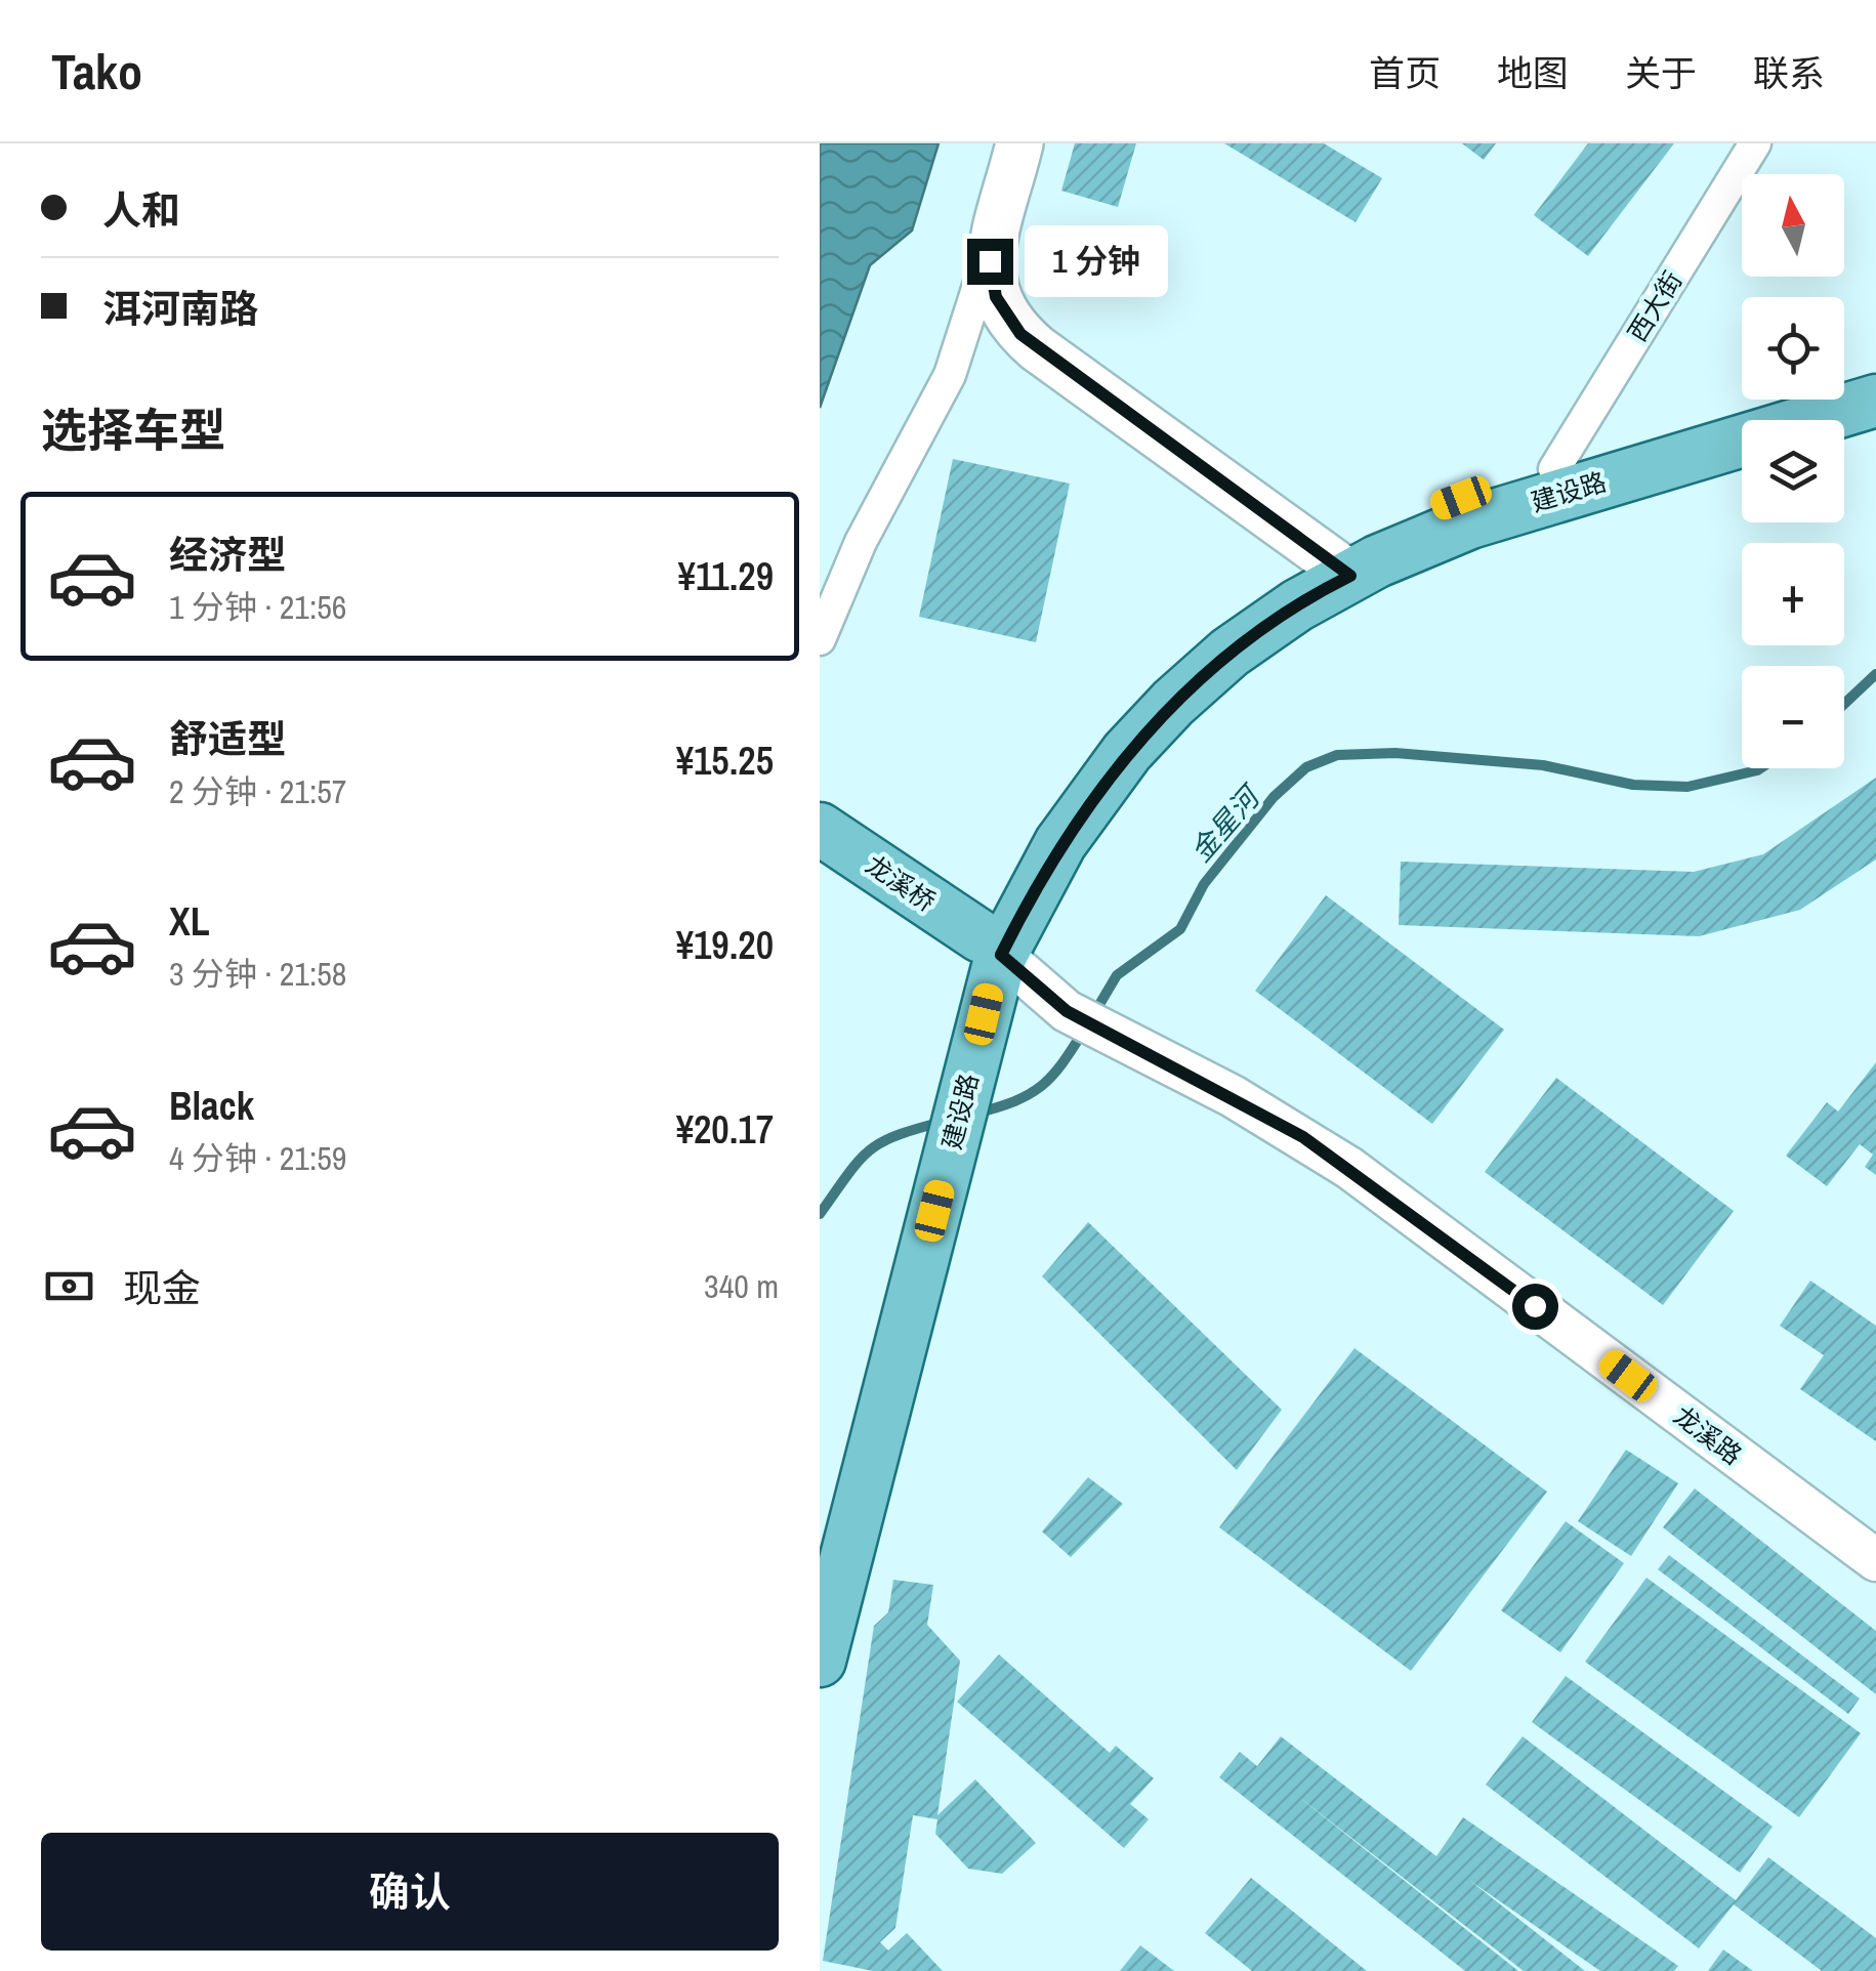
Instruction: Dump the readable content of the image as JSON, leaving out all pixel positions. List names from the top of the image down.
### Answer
{
  "streets": {
    "main road": ["建设路", "龙溪桥"],
    "street": ["西大街", "龙溪路"]
  },
  "crossings": [
    ["西大街", "建设路"],
    ["建设路", "龙溪桥"],
    ["建设路", "龙溪路"],
    ["龙溪桥", "龙溪路"]
  ],
  "water": ["金星河"],
  "north": "top",
  "page": {
    "header": "Tako",
    "nav": [
      "首页",
      "地图",
      "关于",
      "联系"
    ],
    "banner": ["人和", "洱河南路"],
    "map_buttons": ["+", "−"],
    "bubble": "1 分钟",
    "heading": "选择车型",
    "list": [
      {
        "name": "经济型",
        "note": "1 分钟 · 21:56",
        "value": "¥11.29"
      },
      {
        "name": "舒适型",
        "note": "2 分钟 · 21:57",
        "value": "¥15.25"
      },
      {
        "name": "XL",
        "note": "3 分钟 · 21:58",
        "value": "¥19.20"
      },
      {
        "name": "Black",
        "note": "4 分钟 · 21:59",
        "value": "¥20.17"
      }
    ],
    "pay": ["现金", "340 m"],
    "buttons": "确认"
  }
}
